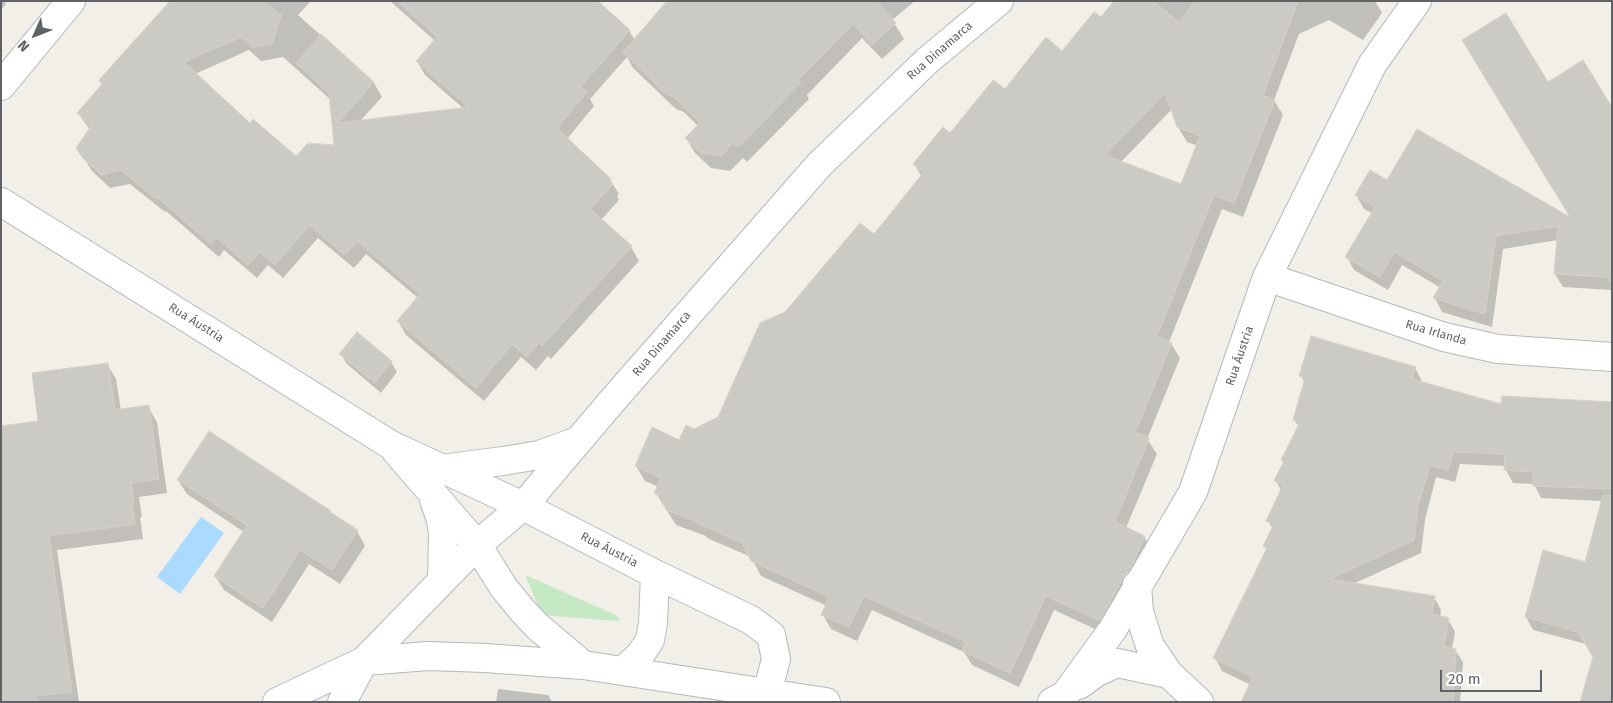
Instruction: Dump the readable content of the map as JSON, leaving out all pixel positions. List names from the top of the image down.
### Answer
{
  "streets": {
    "street": ["Rua Dinamarca", "Rua Áustria", "Rua Irlanda"]
  },
  "crossings": [
    ["Rua Dinamarca", "Rua Áustria"],
    ["Rua Áustria", "Rua Irlanda"]
  ],
  "scale_bar": "20 m",
  "north": "bottom left"
}
